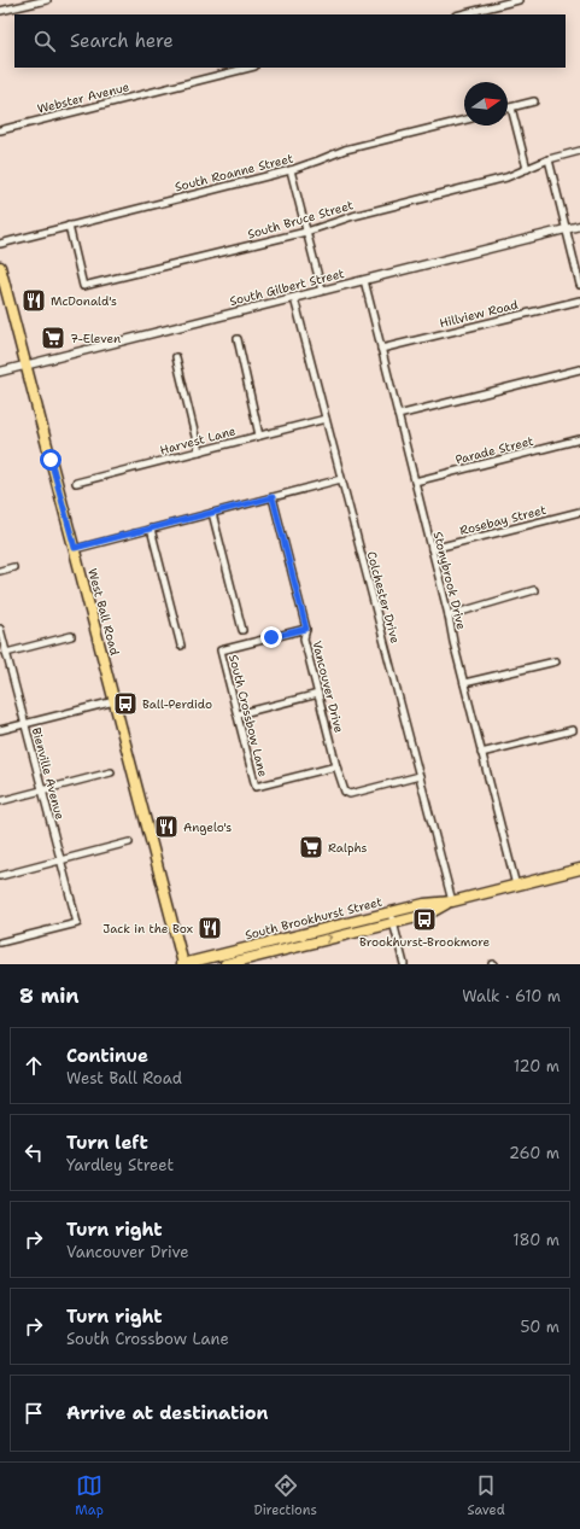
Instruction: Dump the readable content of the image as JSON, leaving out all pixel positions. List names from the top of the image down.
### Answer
{
  "streets": {
    "main road": ["West Ball Road", "South Brookhurst Street"],
    "street": [
      "Webster Avenue",
      "South Roanne Street",
      "South Bruce Street",
      "South Gilbert Street",
      "Hillview Road",
      "Harvest Lane",
      "Parade Street",
      "Rosebay Street",
      "Stonybrook Drive",
      "Colchester Drive",
      "Vancouver Drive",
      "South Crossbow Lane",
      "Bienville Avenue"
    ]
  },
  "crossings": [
    ["South Roanne Street", "South Bruce Street"],
    ["South Gilbert Street", "Stonybrook Drive"],
    ["South Gilbert Street", "Colchester Drive"],
    ["South Gilbert Street", "West Ball Road"],
    ["Hillview Road", "Stonybrook Drive"],
    ["Harvest Lane", "Colchester Drive"],
    ["Parade Street", "Stonybrook Drive"],
    ["Rosebay Street", "Stonybrook Drive"],
    ["Stonybrook Drive", "South Brookhurst Street"],
    ["Colchester Drive", "Vancouver Drive"],
    ["Colchester Drive", "South Brookhurst Street"],
    ["West Ball Road", "South Brookhurst Street"],
    ["Vancouver Drive", "South Crossbow Lane"]
  ],
  "places": {
    "restaurant": ["McDonald's", "Angelo's", "Jack in the Box"],
    "supermarket": ["7-Eleven", "Ralphs"],
    "bus stop": ["Ball-Perdido", "Brookhurst-Brookmore"]
  },
  "north": "right",
  "page": {
    "search": "Search here",
    "heading": ["8 min", "Walk · 610 m"],
    "list": [
      ["Continue", "West Ball Road", "120 m"],
      ["Turn left", "Yardley Street", "260 m"],
      ["Turn right", "Vancouver Drive", "180 m"],
      ["Turn right", "South Crossbow Lane", "50 m"],
      "Arrive at destination"
    ],
    "nav": ["Map", "Directions", "Saved"]
  }
}
